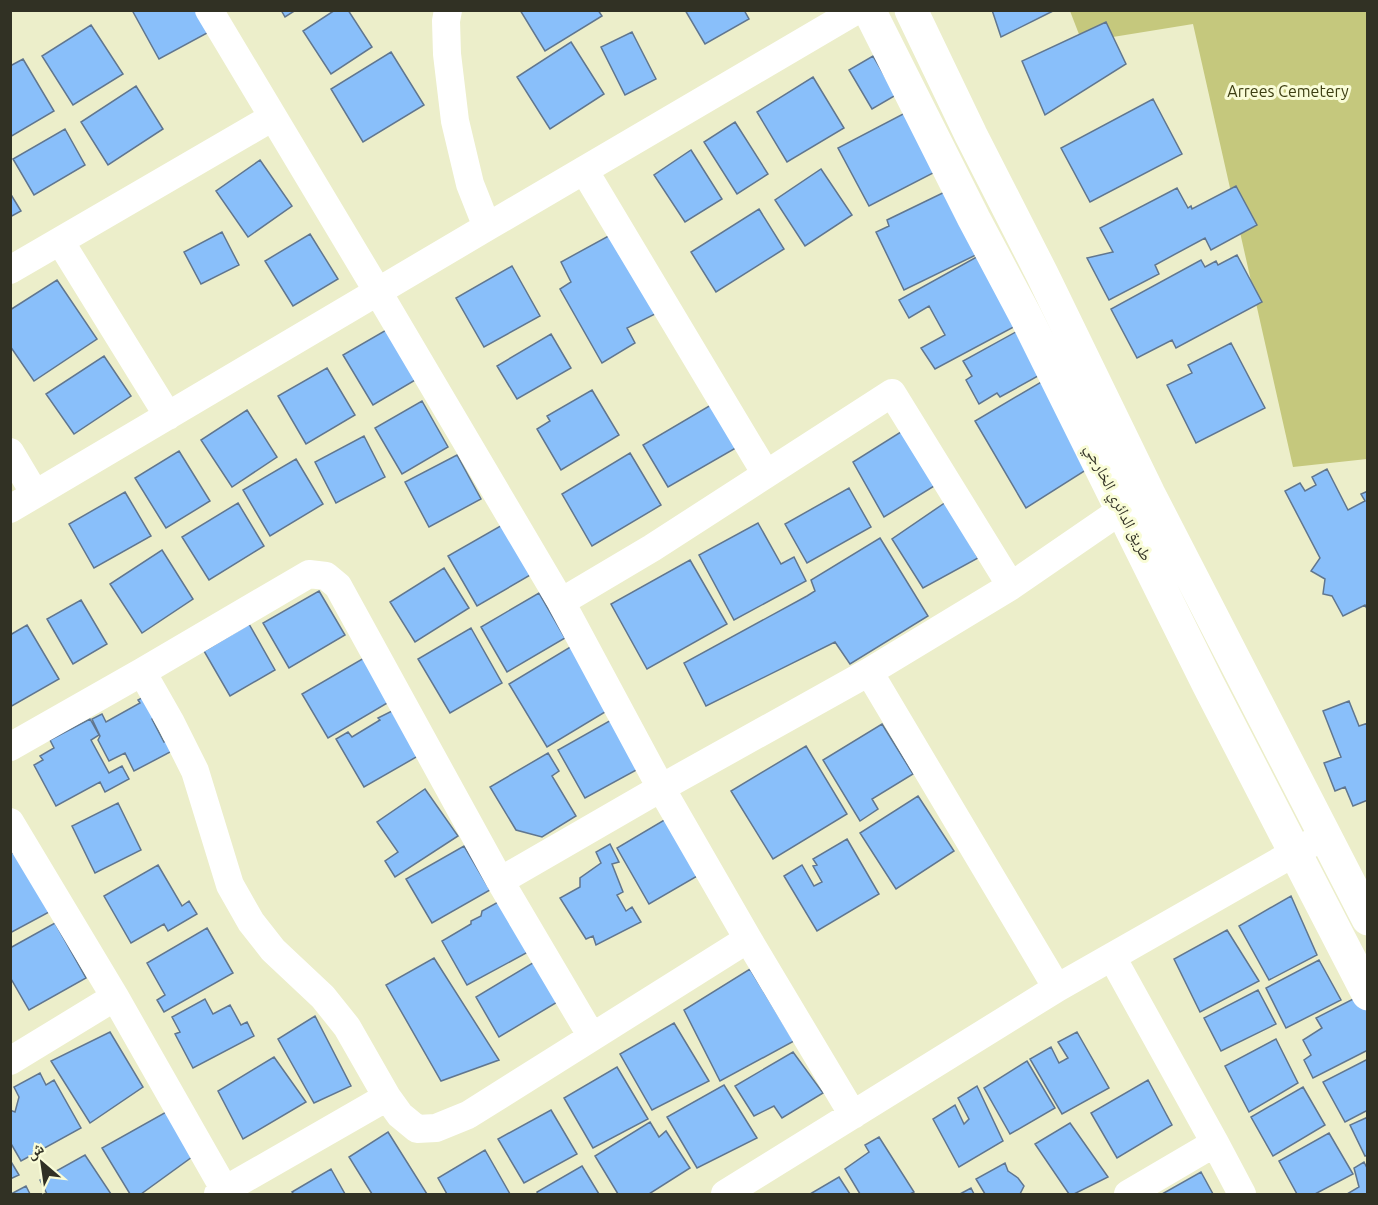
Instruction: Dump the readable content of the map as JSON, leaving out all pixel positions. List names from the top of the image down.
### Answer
{
  "streets": {
    "main road": ["طريق الدائري الخارجي"]
  },
  "parks": ["Arrees Cemetery"],
  "north": "top left"
}
